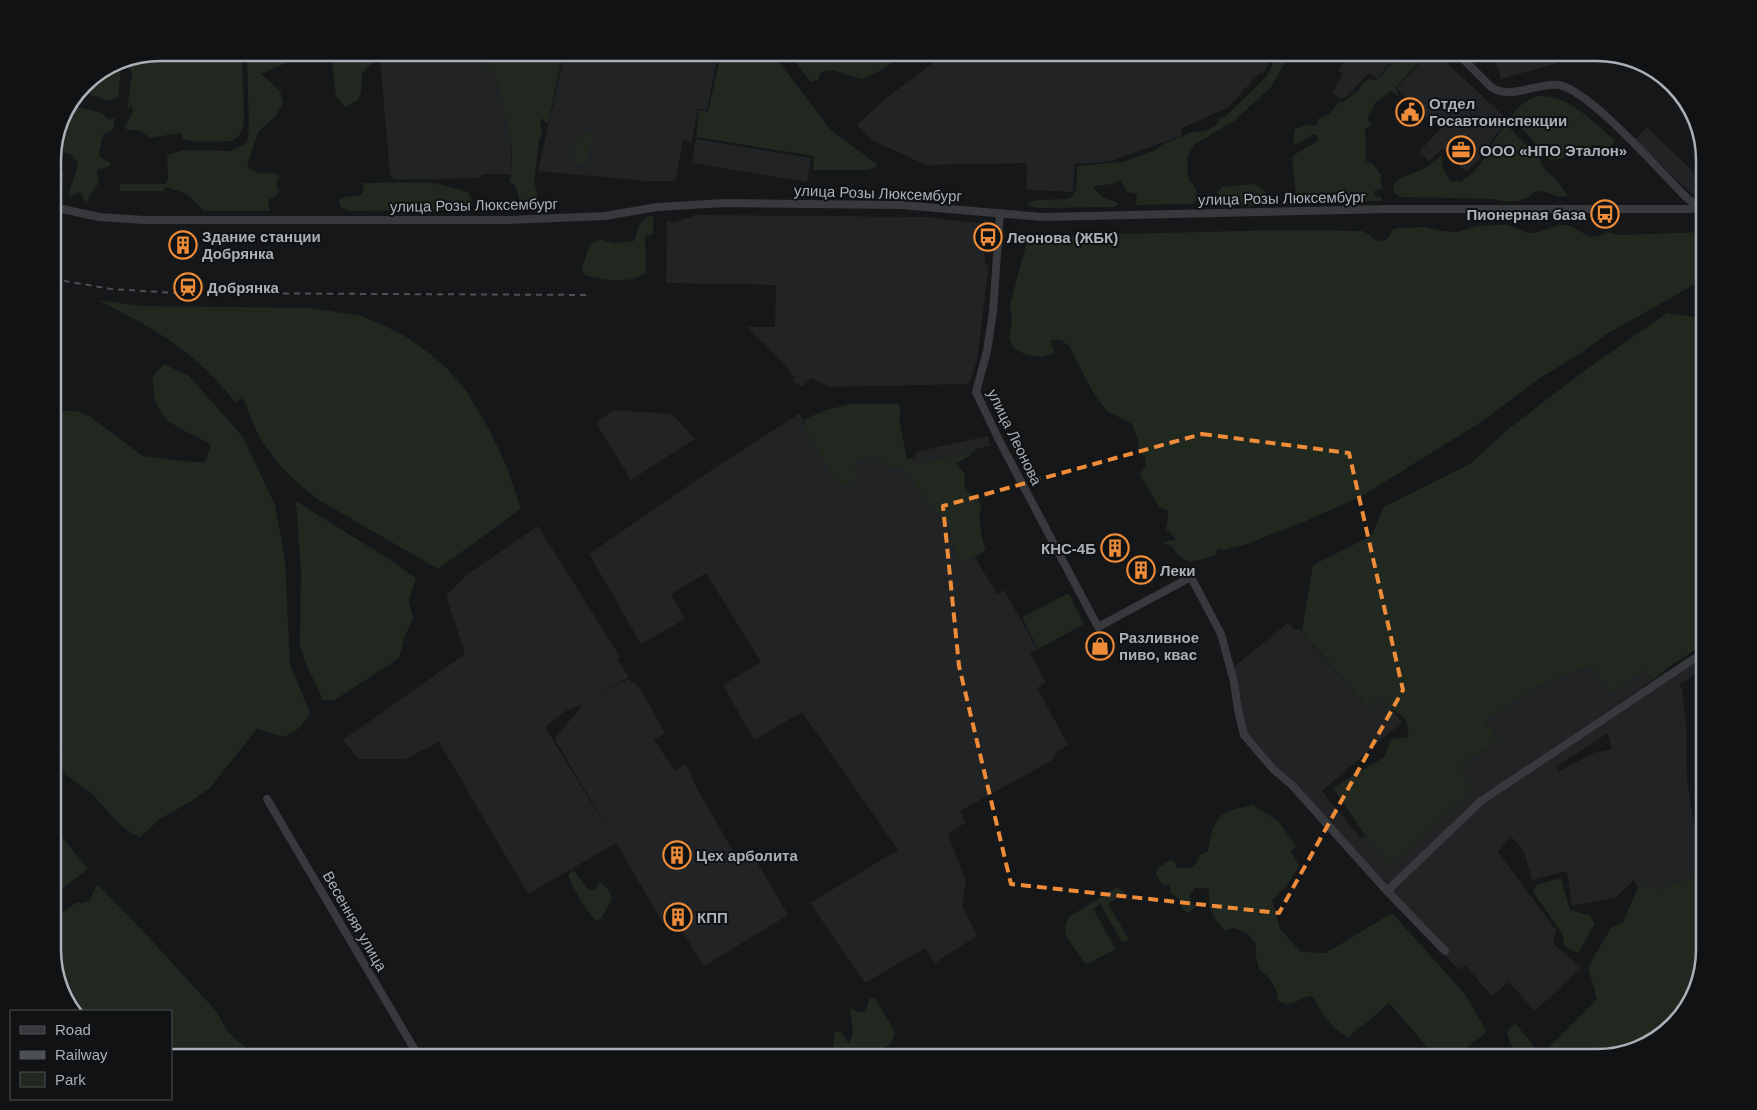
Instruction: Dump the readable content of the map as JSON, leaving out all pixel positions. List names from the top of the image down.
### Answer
{
  "streets": {
    "street": ["улица Розы Люксембург", "улица Леонова", "Весенняя улица"]
  },
  "crossings": [
    ["улица Розы Люксембург", "улица Леонова"]
  ],
  "places": {
    "public building": ["Отдел Госавтоинспекции"],
    "office": ["ООО «НПО Эталон»"],
    "bus stop": ["Пионерная база", "Леонова (ЖБК)"],
    "building": [
      "Здание станции Добрянка",
      "КНС-4Б",
      "Леки",
      "Цех арболита",
      "КПП"
    ],
    "station": ["Добрянка"],
    "shop": ["Разливное пиво, квас"]
  },
  "legend": ["Road", "Railway", "Park"]
}
